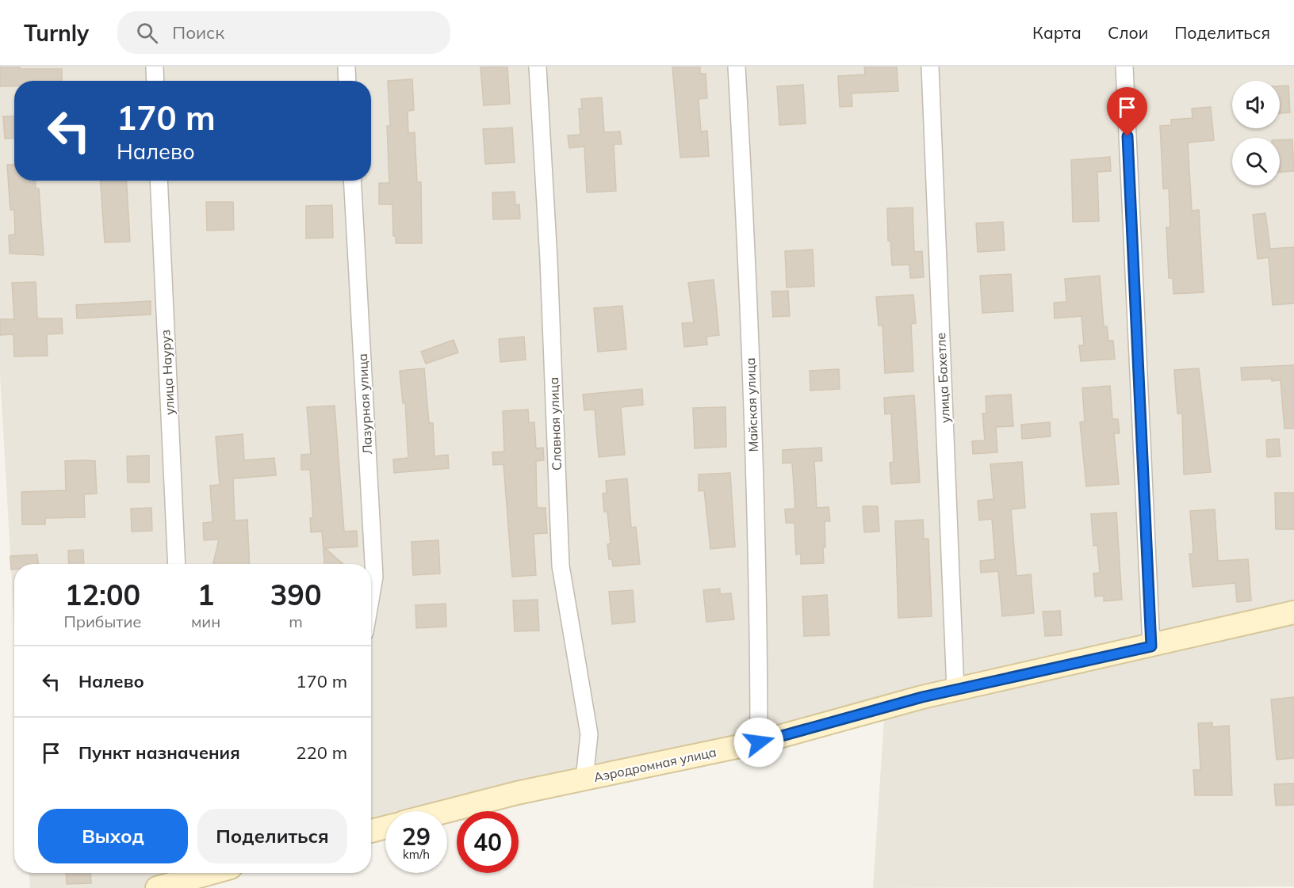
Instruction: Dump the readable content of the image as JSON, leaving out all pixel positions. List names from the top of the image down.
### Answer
{
  "streets": {
    "street": [
      "улица Науруз",
      "улица Бахетле",
      "Лазурная улица",
      "Майская улица",
      "Славная улица",
      "Аэродромная улица"
    ]
  },
  "crossings": [
    ["улица Бахетле", "Аэродромная улица"],
    ["Майская улица", "Аэродромная улица"],
    ["Славная улица", "Аэродромная улица"]
  ],
  "page": {
    "header": "Turnly",
    "search": "Поиск",
    "nav": ["Карта", "Слои", "Поделиться"],
    "turn": ["170 m", "Налево"],
    "eta": [
      "12:00",
      "Прибытие",
      "1",
      "мин",
      "390",
      "m"
    ],
    "list": [
      {
        "name": "Налево",
        "value": "170 m"
      },
      {
        "name": "Пункт назначения",
        "value": "220 m"
      }
    ],
    "buttons": ["Выход", "Поделиться"],
    "speed": "29 km/h",
    "limit": "40"
  }
}
